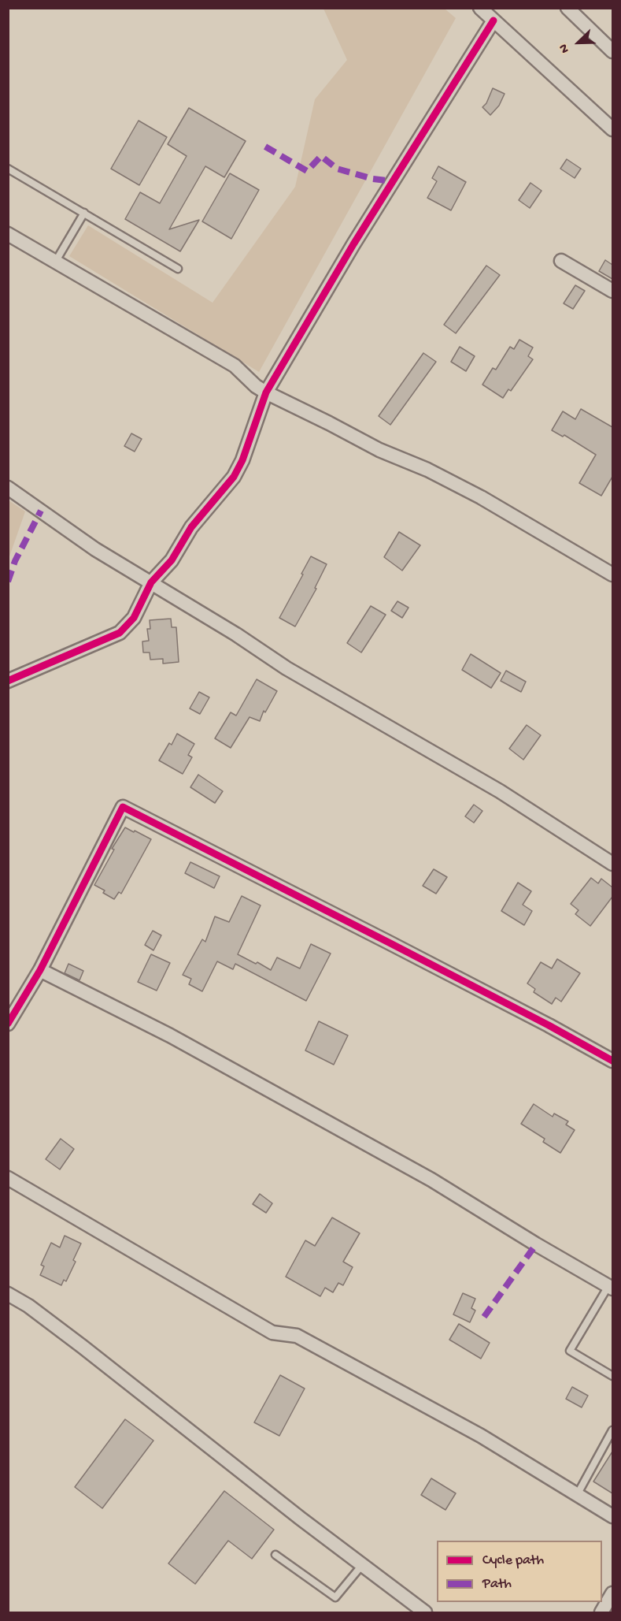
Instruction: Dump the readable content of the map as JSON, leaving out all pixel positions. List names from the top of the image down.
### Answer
{
  "legend": ["Cycle path", "Path"],
  "north": "bottom left"
}
